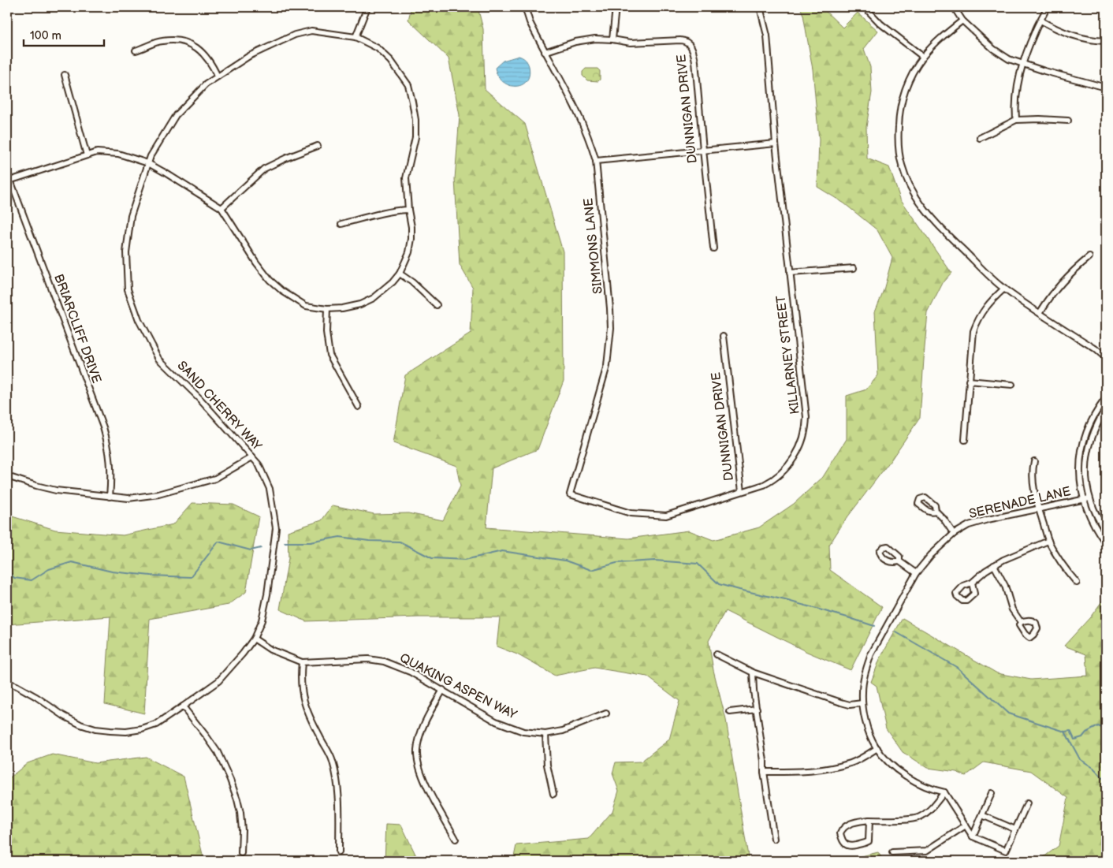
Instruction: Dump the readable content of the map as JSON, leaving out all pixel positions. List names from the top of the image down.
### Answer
{
  "streets": {
    "street": [
      "DUNNIGAN DRIVE",
      "SIMMONS LANE",
      "BRIARCLIFF DRIVE",
      "KILLARNEY STREET",
      "SAND CHERRY WAY",
      "SERENADE LANE",
      "QUAKING ASPEN WAY"
    ]
  },
  "crossings": [
    ["DUNNIGAN DRIVE", "SIMMONS LANE"],
    ["DUNNIGAN DRIVE", "KILLARNEY STREET"],
    ["SIMMONS LANE", "KILLARNEY STREET"],
    ["SAND CHERRY WAY", "QUAKING ASPEN WAY"]
  ],
  "scale_bar": "100 m"
}
